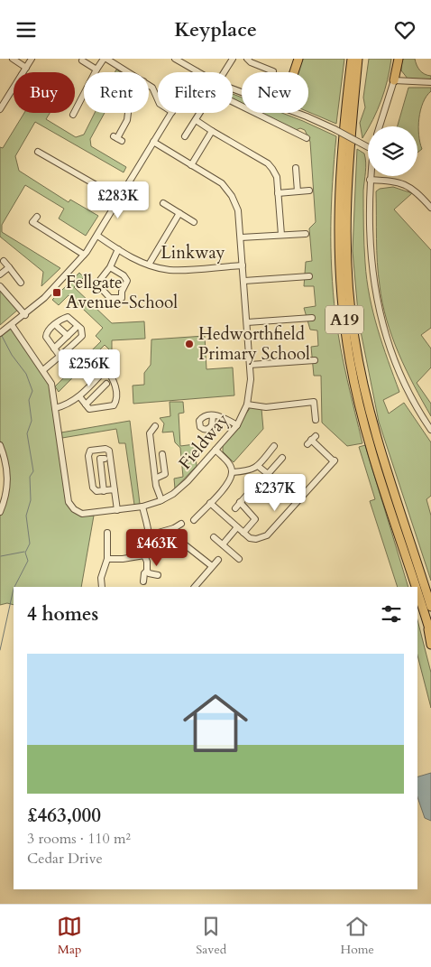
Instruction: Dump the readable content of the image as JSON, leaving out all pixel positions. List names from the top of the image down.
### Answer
{
  "streets": {
    "highway": ["A19"],
    "street": ["Linkway", "Fieldway"]
  },
  "crossings": [
    ["Linkway", "Fieldway"]
  ],
  "places": {
    "transit": ["Fellgate Avenue-School"],
    "other": ["Hedworthfield Primary School"]
  },
  "page": {
    "header": "Keyplace",
    "chip": [
      "Buy",
      "Rent",
      "Filters",
      "New"
    ],
    "price": [
      "£283K",
      "£256K",
      "£237K",
      "£463K"
    ],
    "heading": "4 homes",
    "list": [
      {
        "name": "£463,000",
        "note": "3 rooms · 110 m² · Cedar Drive"
      }
    ],
    "tabs": ["Map", "Saved", "Home"]
  }
}
